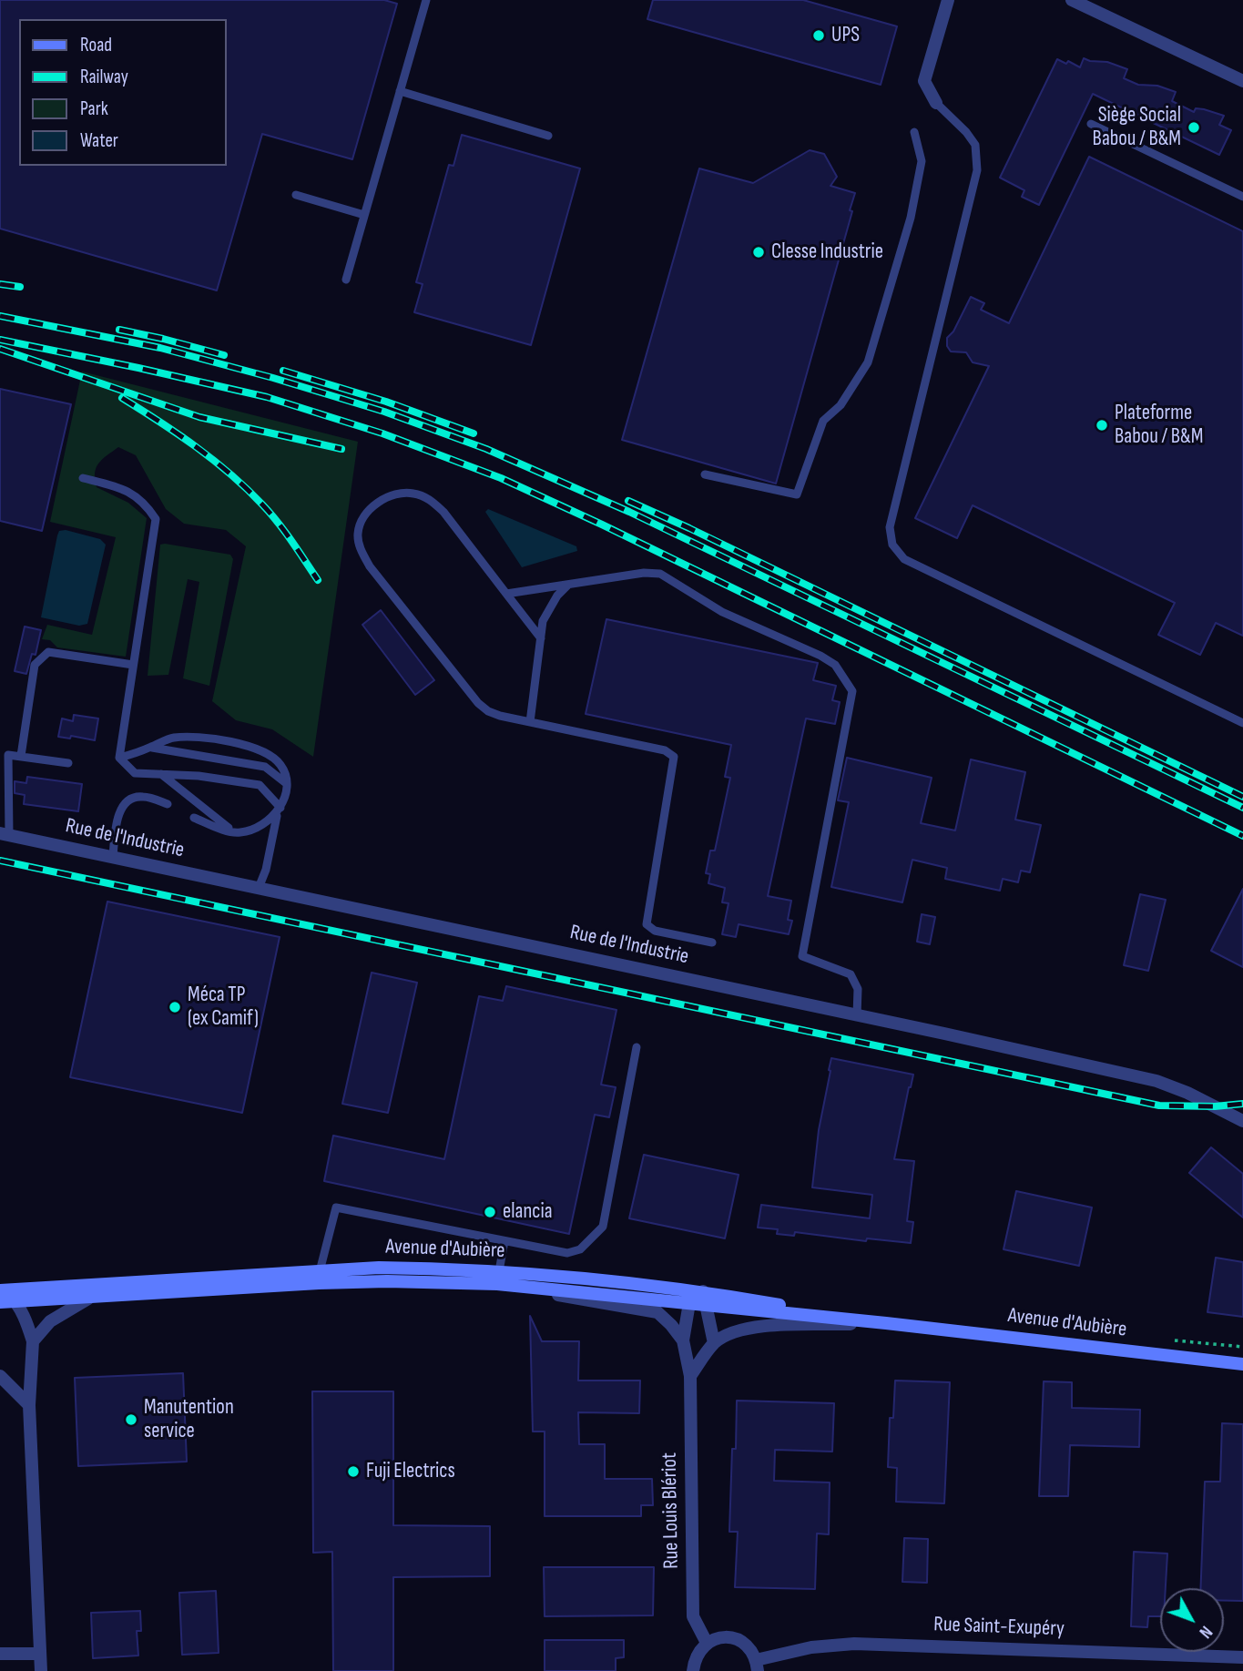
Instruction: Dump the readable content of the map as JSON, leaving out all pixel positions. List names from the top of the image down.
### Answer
{
  "streets": {
    "main road": ["Avenue d'Aubière"],
    "street": ["Rue de l'Industrie", "Rue Louis Blériot", "Rue Saint-Exupéry"]
  },
  "crossings": [
    ["Avenue d'Aubière", "Rue Louis Blériot"]
  ],
  "places": [
    "UPS",
    "Siège Social Babou / B&M",
    "Clesse Industrie",
    "Plateforme Babou / B&M",
    "Méca TP (ex Camif)",
    "elancia",
    "Manutention service",
    "Fuji Electrics"
  ],
  "legend": [
    "Road",
    "Railway",
    "Park",
    "Water"
  ],
  "north": "bottom right"
}
